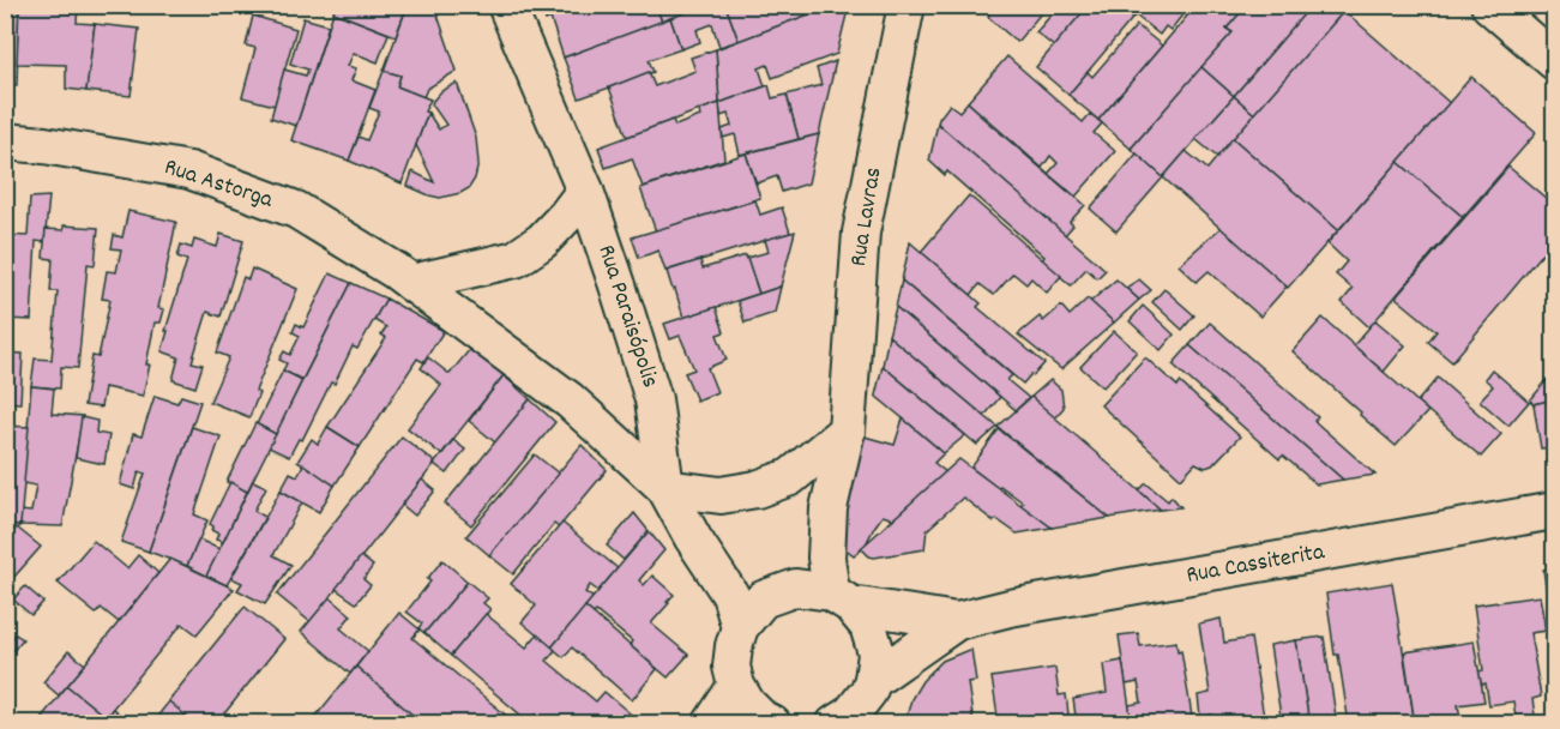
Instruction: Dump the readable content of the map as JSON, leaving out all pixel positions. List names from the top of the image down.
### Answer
{
  "streets": {
    "street": [
      "Rua Astorga",
      "Rua Lavras",
      "Rua Paraisópolis",
      "Rua Cassiterita"
    ]
  },
  "crossings": [
    ["Rua Astorga", "Rua Paraisópolis"],
    ["Rua Lavras", "Rua Cassiterita"],
    ["Rua Paraisópolis", "Rua Cassiterita"]
  ]
}
